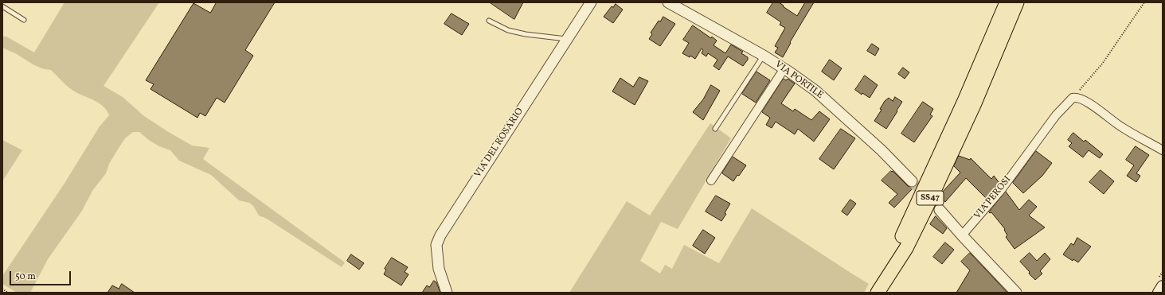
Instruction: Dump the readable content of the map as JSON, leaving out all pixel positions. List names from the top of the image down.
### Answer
{
  "streets": {
    "highway": ["SS47"],
    "street": ["VIA PORTILE", "VIA DEL ROSARIO", "VIA PEROSI"]
  },
  "scale_bar": "50 m"
}
